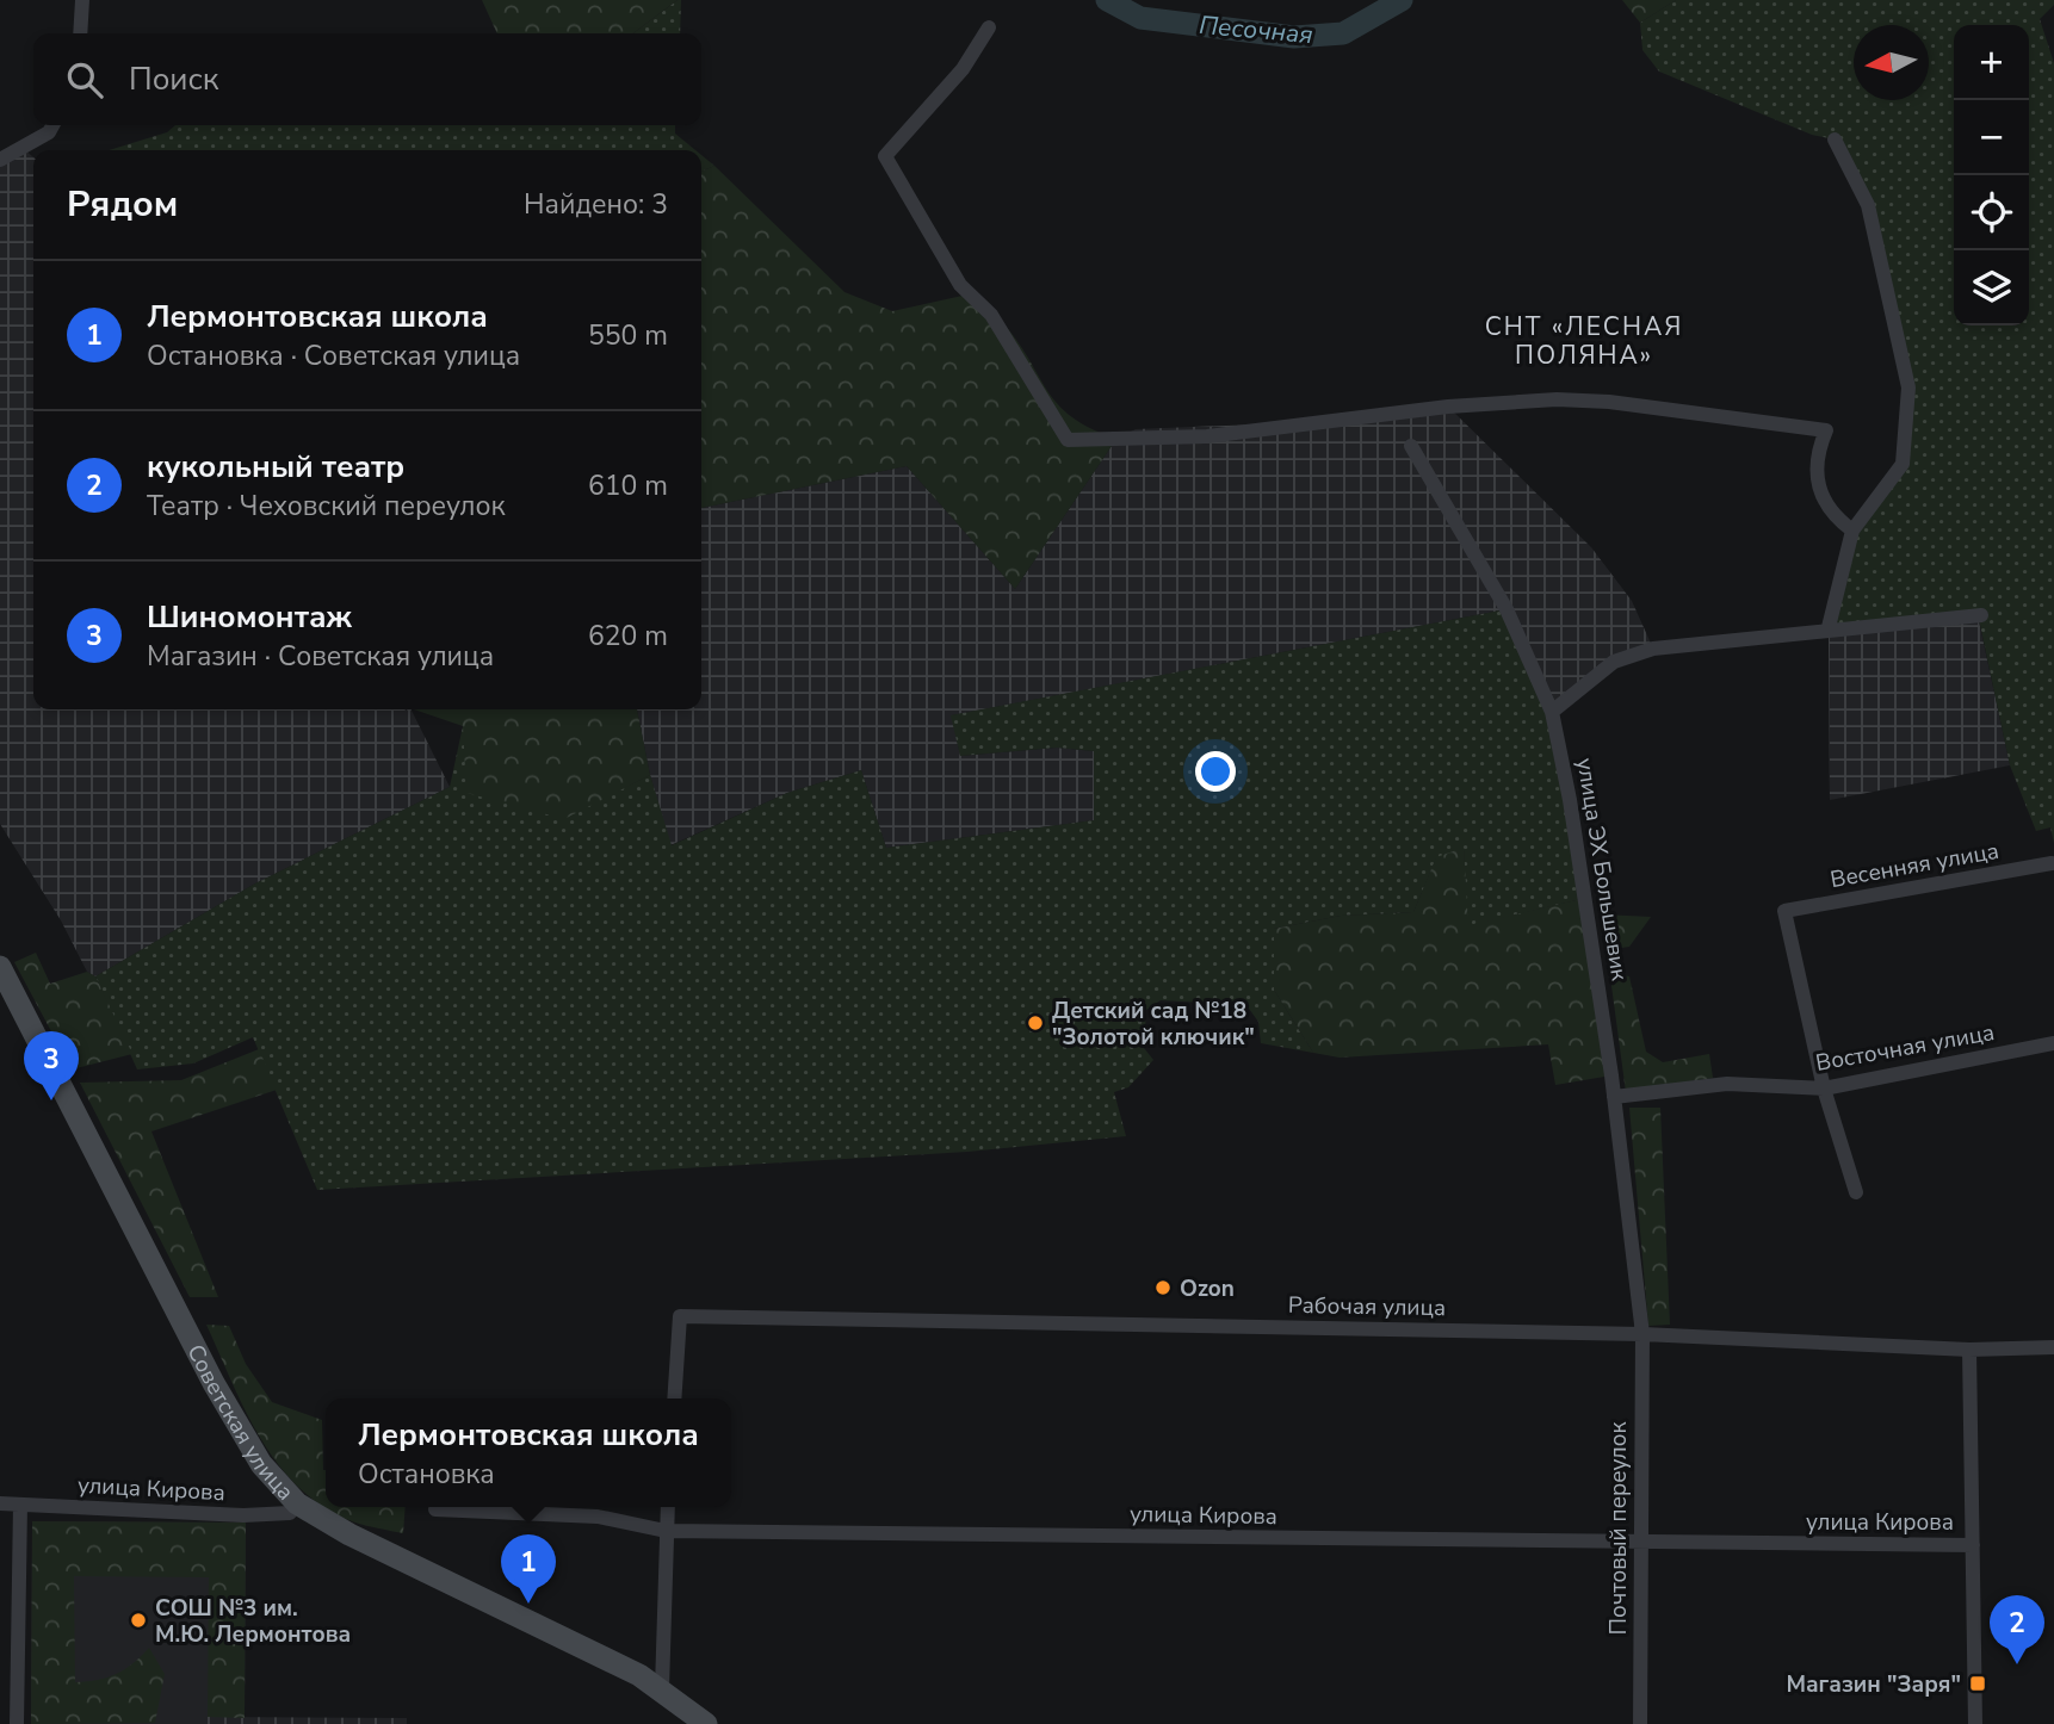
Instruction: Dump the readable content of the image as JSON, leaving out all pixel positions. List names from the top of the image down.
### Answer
{
  "streets": {
    "main road": ["Советская улица"],
    "street": [
      "Весенняя улица",
      "улица ЭХ Большевик",
      "Восточная улица",
      "Рабочая улица",
      "улица Кирова",
      "Почтовый переулок"
    ]
  },
  "crossings": [
    ["Весенняя улица", "Восточная улица"],
    ["улица ЭХ Большевик", "Восточная улица"],
    ["улица ЭХ Большевик", "Рабочая улица"],
    ["улица ЭХ Большевик", "Почтовый переулок"],
    ["Рабочая улица", "Почтовый переулок"],
    ["Советская улица", "улица Кирова"],
    ["улица Кирова", "Почтовый переулок"]
  ],
  "districts": ["СНТ «ЛЕСНАЯ ПОЛЯНА»"],
  "water": ["Песочная"],
  "places": {
    "other": ["Детский сад №18 \"Золотой ключик\"", "Ozon", "СОШ №3 им. М.Ю. Лермонтова"],
    "transit": ["Магазин \"Заря\""]
  },
  "north": "left",
  "page": {
    "map_buttons": ["+", "−"],
    "search": "Поиск",
    "heading": ["Рядом", "Найдено: 3"],
    "list": [
      {
        "mark": "1",
        "name": "Лермонтовская школа",
        "note": "Остановка · Советская улица",
        "value": "550 m"
      },
      {
        "mark": "2",
        "name": "кукольный театр",
        "note": "Театр · Чеховский переулок",
        "value": "610 m"
      },
      {
        "mark": "3",
        "name": "Шиномонтаж",
        "note": "Магазин · Советская улица",
        "value": "620 m"
      }
    ],
    "pins": ["3", "1", "2"],
    "popup": ["Лермонтовская школа", "Остановка"]
  }
}
